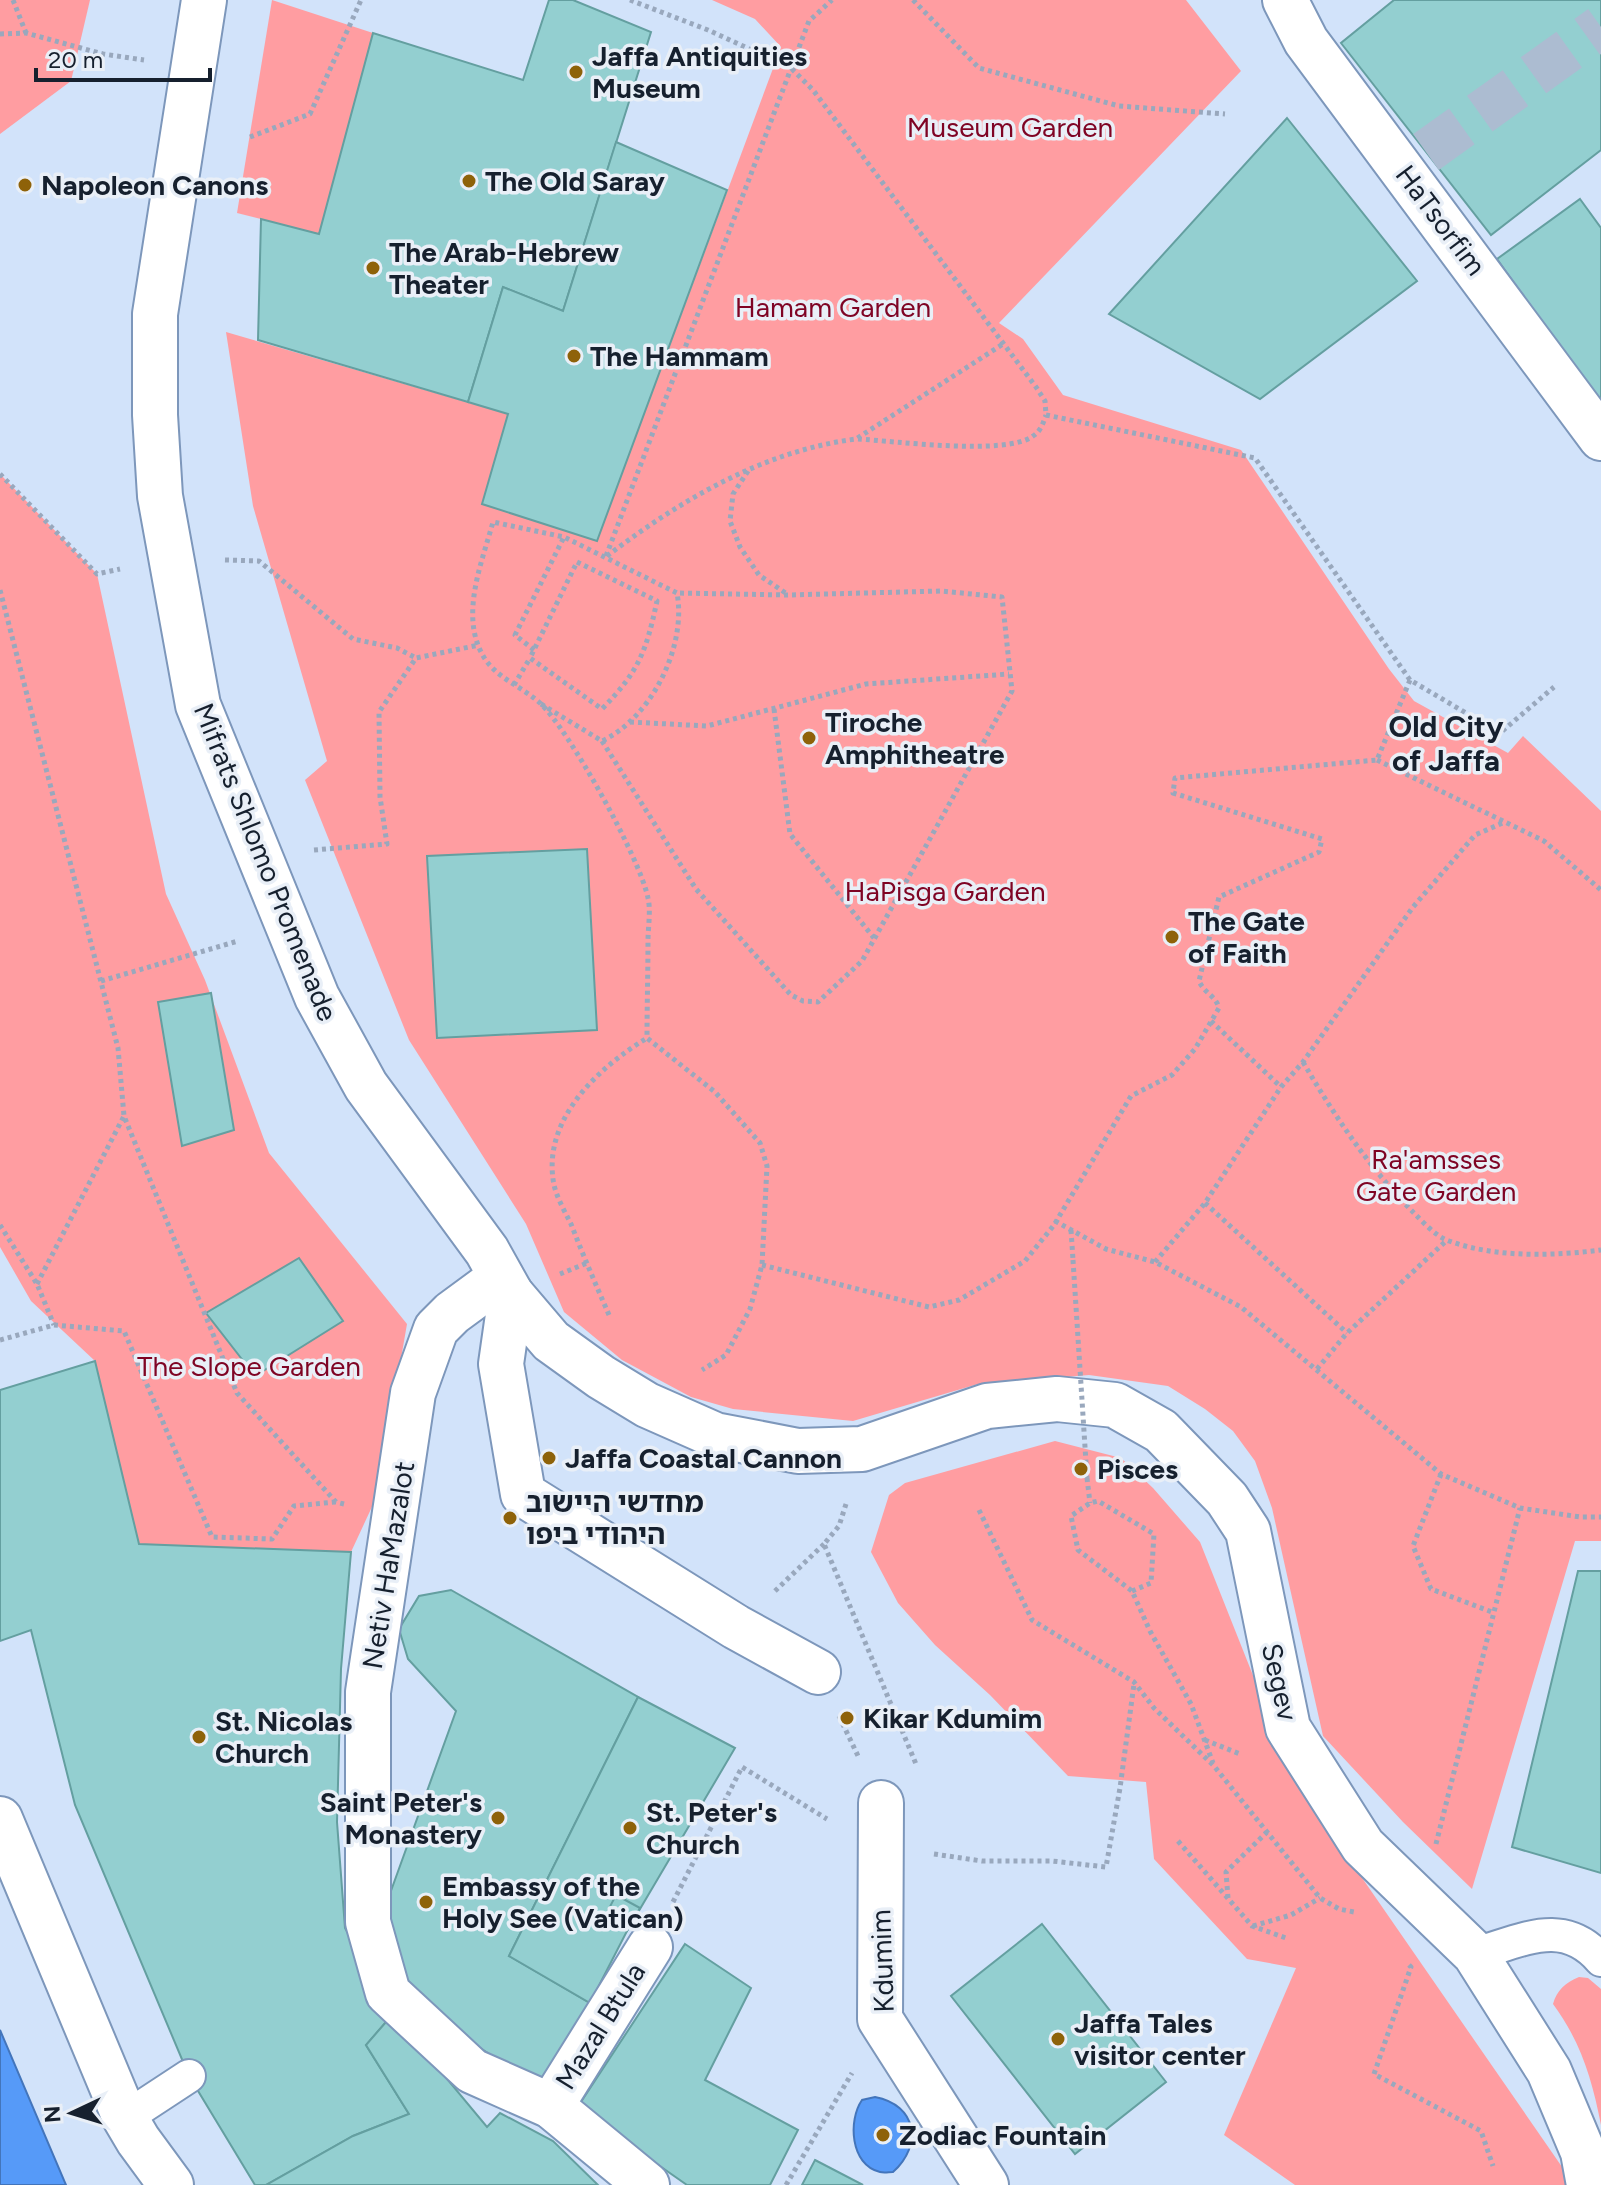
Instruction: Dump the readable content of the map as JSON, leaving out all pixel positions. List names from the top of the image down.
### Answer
{
  "streets": {
    "street": [
      "HaTsorfim",
      "Mifrats Shlomo Promenade",
      "Netiv HaMazalot",
      "Segev",
      "Kdumim",
      "Mazal Btula"
    ]
  },
  "crossings": [
    ["Mifrats Shlomo Promenade", "Netiv HaMazalot"],
    ["Mifrats Shlomo Promenade", "Segev"],
    ["Netiv HaMazalot", "Mazal Btula"]
  ],
  "districts": ["Old City of Jaffa"],
  "parks": [
    "Museum Garden",
    "Hamam Garden",
    "HaPisga Garden",
    "Ra'amsses Gate Garden",
    "The Slope Garden"
  ],
  "places": [
    "Jaffa Antiquities Museum",
    "The Old Saray",
    "Napoleon Canons",
    "The Arab-Hebrew Theater",
    "The Hammam",
    "Tiroche Amphitheatre",
    "The Gate of Faith",
    "Jaffa Coastal Cannon",
    "Pisces",
    "מחדשי היישוב היהודי ביפו",
    "Kikar Kdumim",
    "St. Nicolas Church",
    "Saint Peter's Monastery",
    "St. Peter's Church",
    "Embassy of the Holy See (Vatican)",
    "Jaffa Tales visitor center",
    "Zodiac Fountain"
  ],
  "scale_bar": "20 m",
  "north": "left"
}
